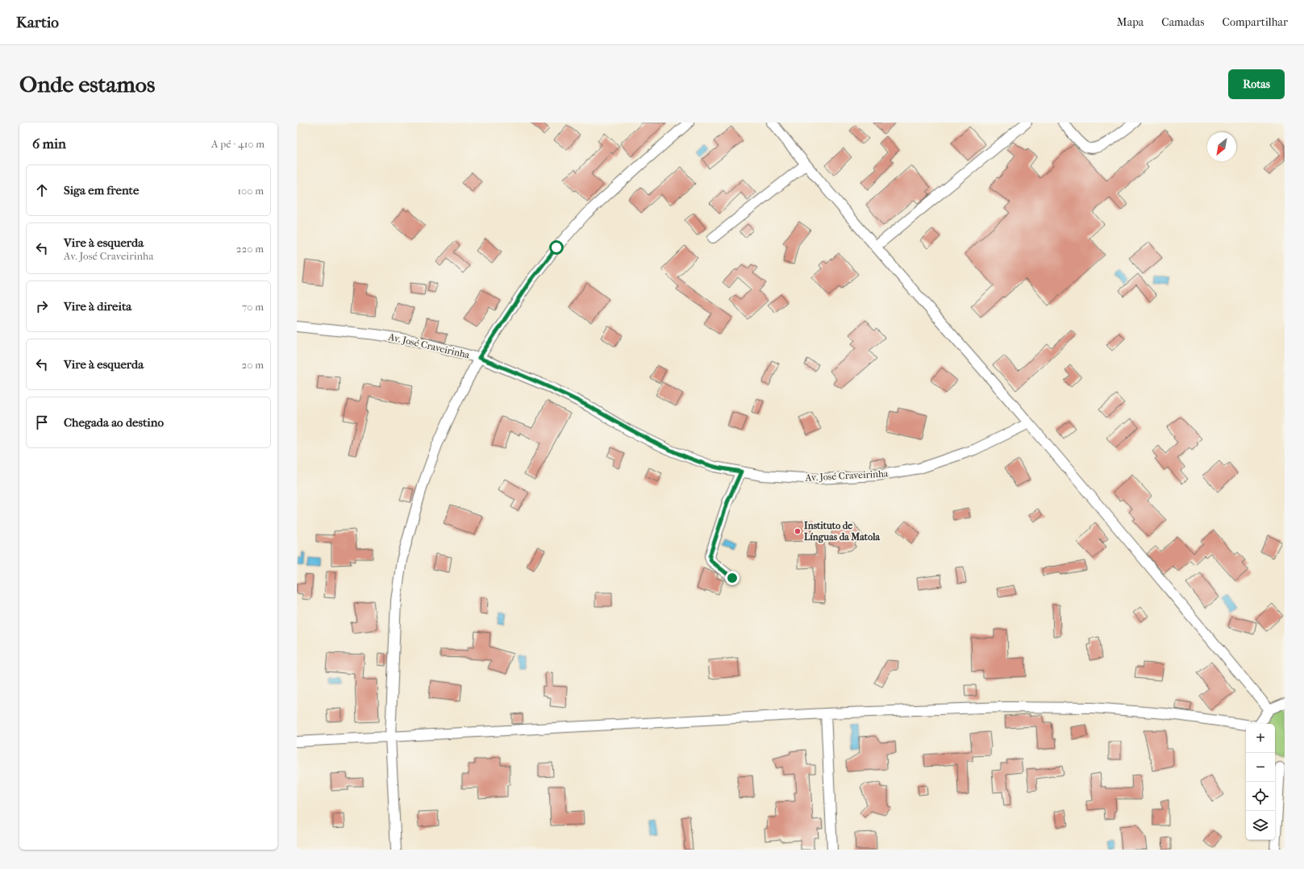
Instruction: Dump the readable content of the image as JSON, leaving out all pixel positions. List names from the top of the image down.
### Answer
{
  "streets": {
    "street": ["Av. José Craveirinha"]
  },
  "places": ["Instituto de Línguas da Matola"],
  "north": "bottom left",
  "page": {
    "header": "Kartio",
    "nav": ["Mapa", "Camadas", "Compartilhar"],
    "buttons": "Rotas",
    "title": "Onde estamos",
    "heading": ["6 min", "A pé · 410 m"],
    "list": [
      ["Siga em frente", "100 m"],
      ["Vire à esquerda", "Av. José Craveirinha", "220 m"],
      ["Vire à direita", "70 m"],
      ["Vire à esquerda", "20 m"],
      "Chegada ao destino"
    ],
    "map_buttons": ["+", "−"]
  }
}
